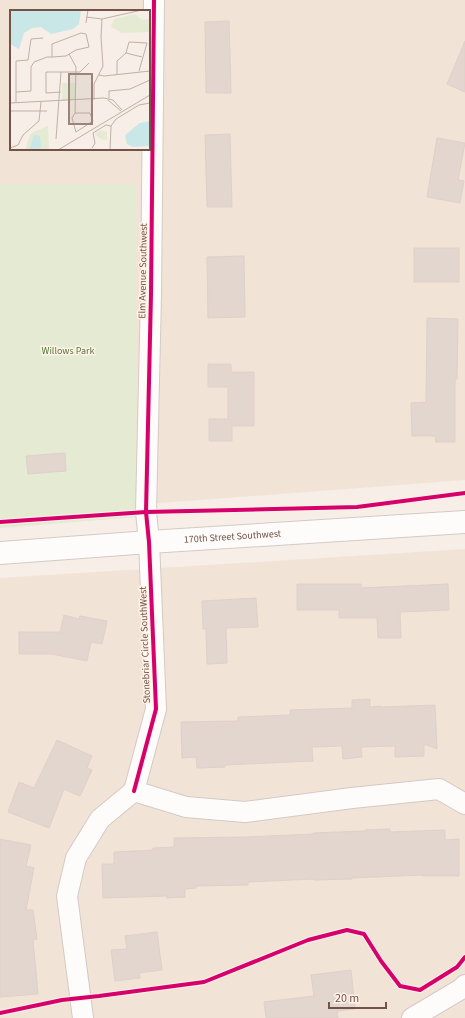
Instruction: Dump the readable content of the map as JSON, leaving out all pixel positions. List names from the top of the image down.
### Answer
{
  "streets": {
    "street": ["Elm Avenue Southwest", "170th Street Southwest", "Stonebriar Circle SouthWest"]
  },
  "crossings": [
    ["Elm Avenue Southwest", "170th Street Southwest"],
    ["Elm Avenue Southwest", "Stonebriar Circle SouthWest"],
    ["170th Street Southwest", "Stonebriar Circle SouthWest"]
  ],
  "parks": ["Willows Park"],
  "scale_bar": "20 m"
}
